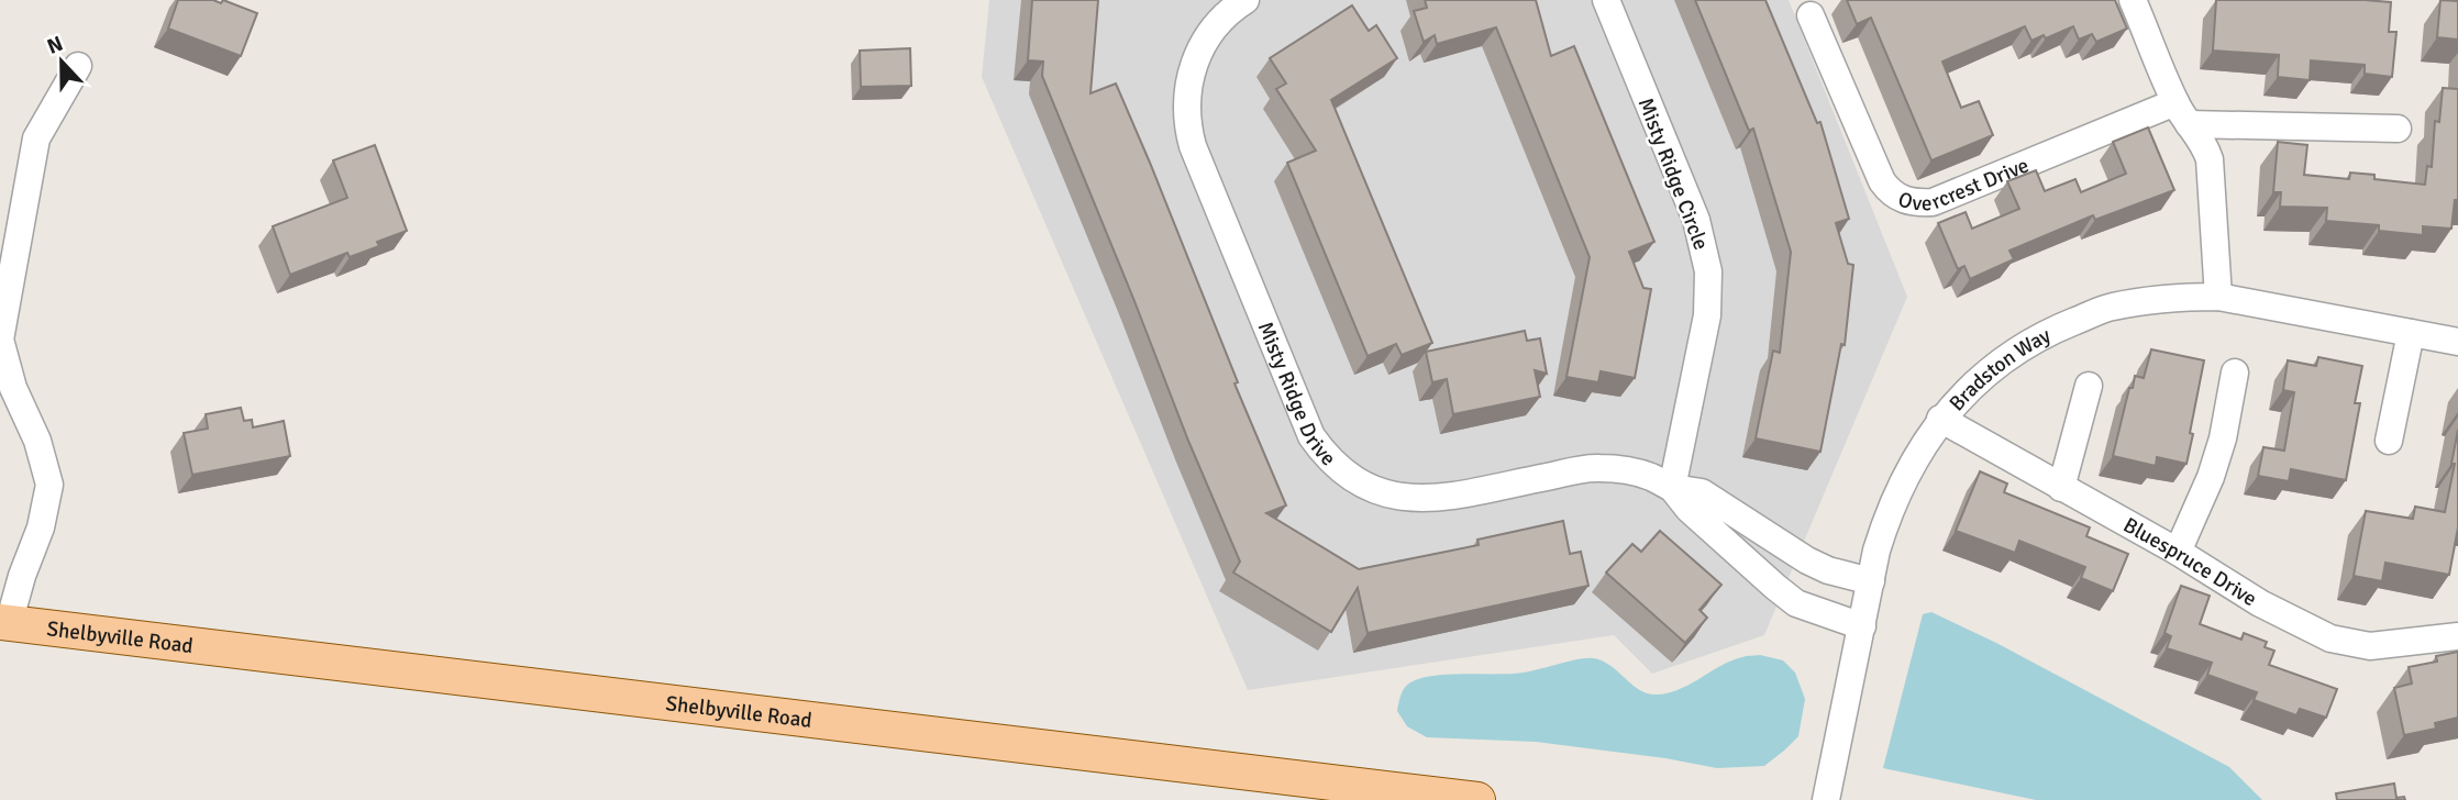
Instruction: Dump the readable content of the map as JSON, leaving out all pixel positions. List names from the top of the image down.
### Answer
{
  "streets": {
    "main road": ["Shelbyville Road"],
    "street": [
      "Misty Ridge Circle",
      "Overcrest Drive",
      "Bradston Way",
      "Misty Ridge Drive",
      "Bluespruce Drive"
    ]
  },
  "crossings": [
    ["Misty Ridge Circle", "Misty Ridge Drive"],
    ["Bradston Way", "Misty Ridge Drive"],
    ["Bradston Way", "Bluespruce Drive"]
  ],
  "north": "top"
}
